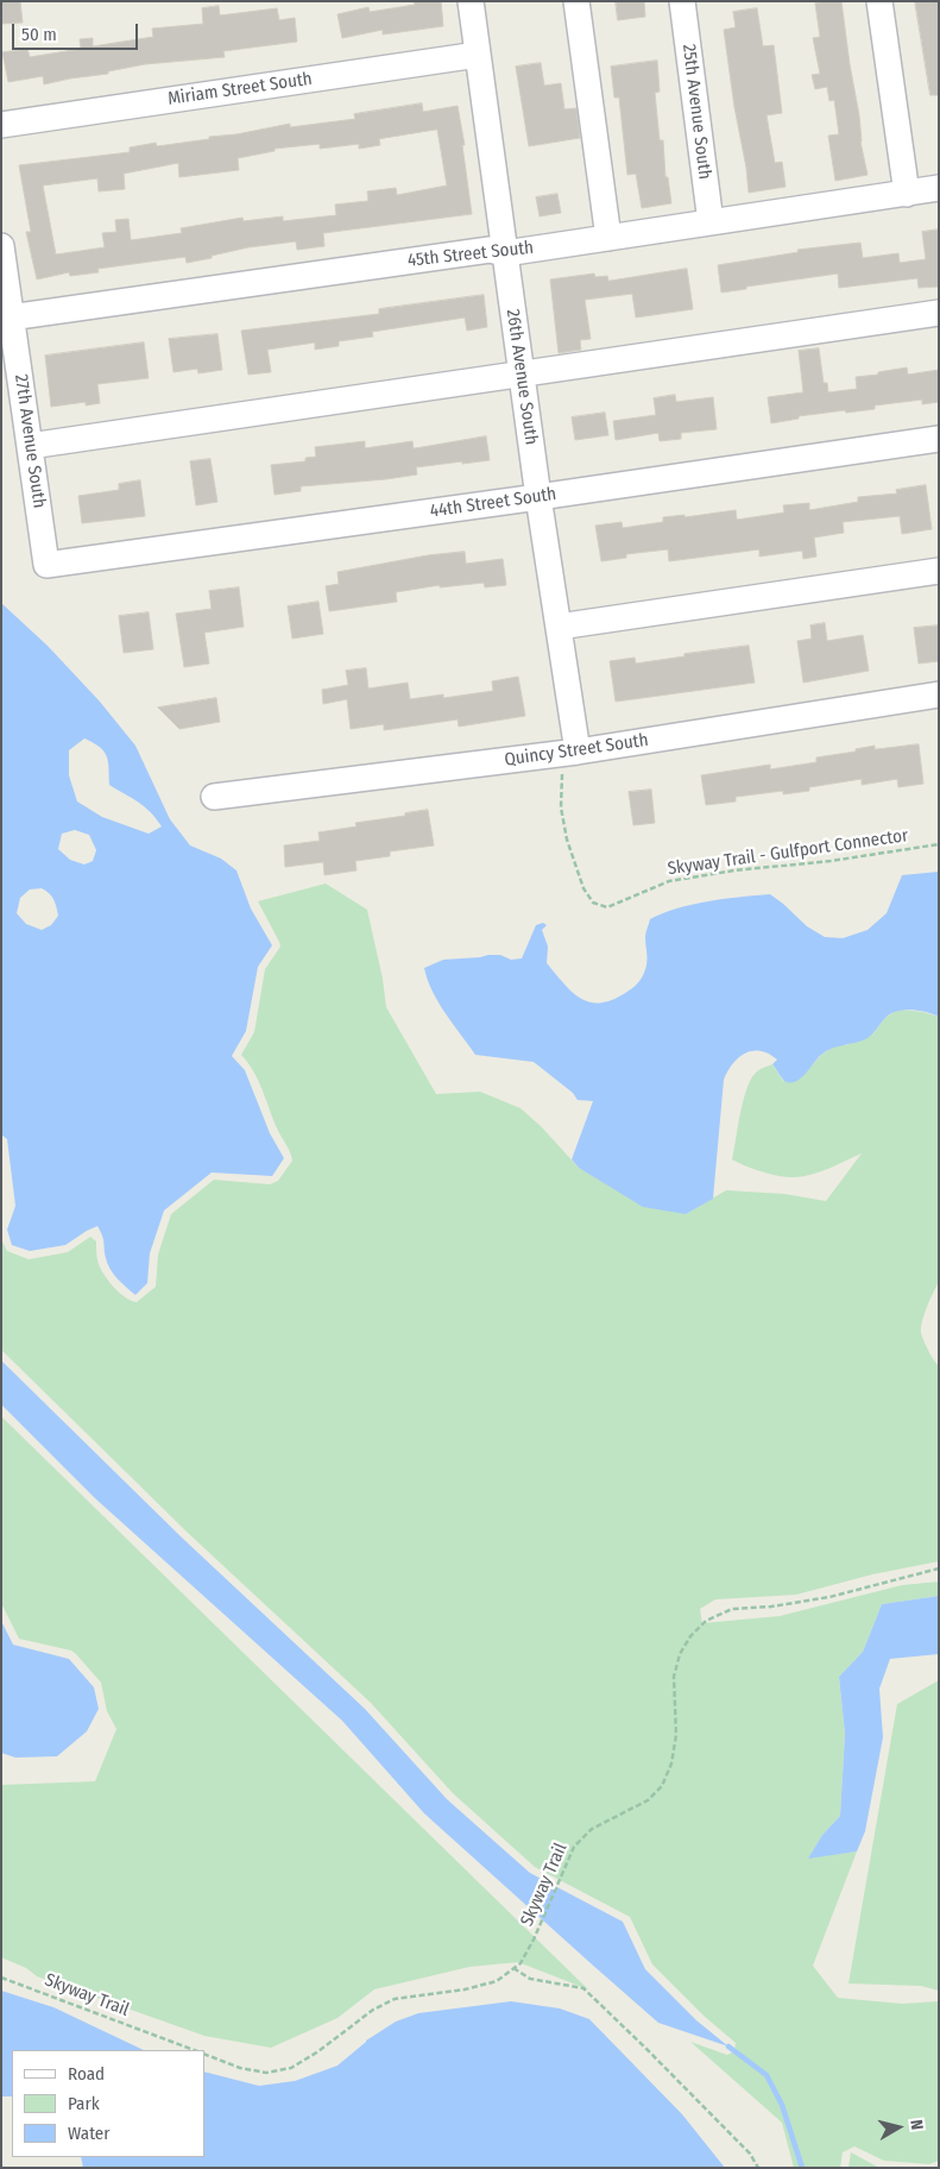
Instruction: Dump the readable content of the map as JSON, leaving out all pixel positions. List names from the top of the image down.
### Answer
{
  "streets": {
    "street": [
      "Miriam Street South",
      "25th Avenue South",
      "45th Street South",
      "26th Avenue South",
      "27th Avenue South",
      "44th Street South",
      "Quincy Street South"
    ],
    "path": ["Skyway Trail - Gulfport Connector", "Skyway Trail"]
  },
  "crossings": [
    ["Miriam Street South", "26th Avenue South"],
    ["25th Avenue South", "45th Street South"],
    ["45th Street South", "26th Avenue South"],
    ["45th Street South", "27th Avenue South"],
    ["26th Avenue South", "44th Street South"],
    ["26th Avenue South", "Quincy Street South"],
    ["26th Avenue South", "Skyway Trail - Gulfport Connector"],
    ["27th Avenue South", "44th Street South"],
    ["Quincy Street South", "Skyway Trail - Gulfport Connector"]
  ],
  "legend": ["Road", "Park", "Water"],
  "scale_bar": "50 m",
  "north": "right"
}
